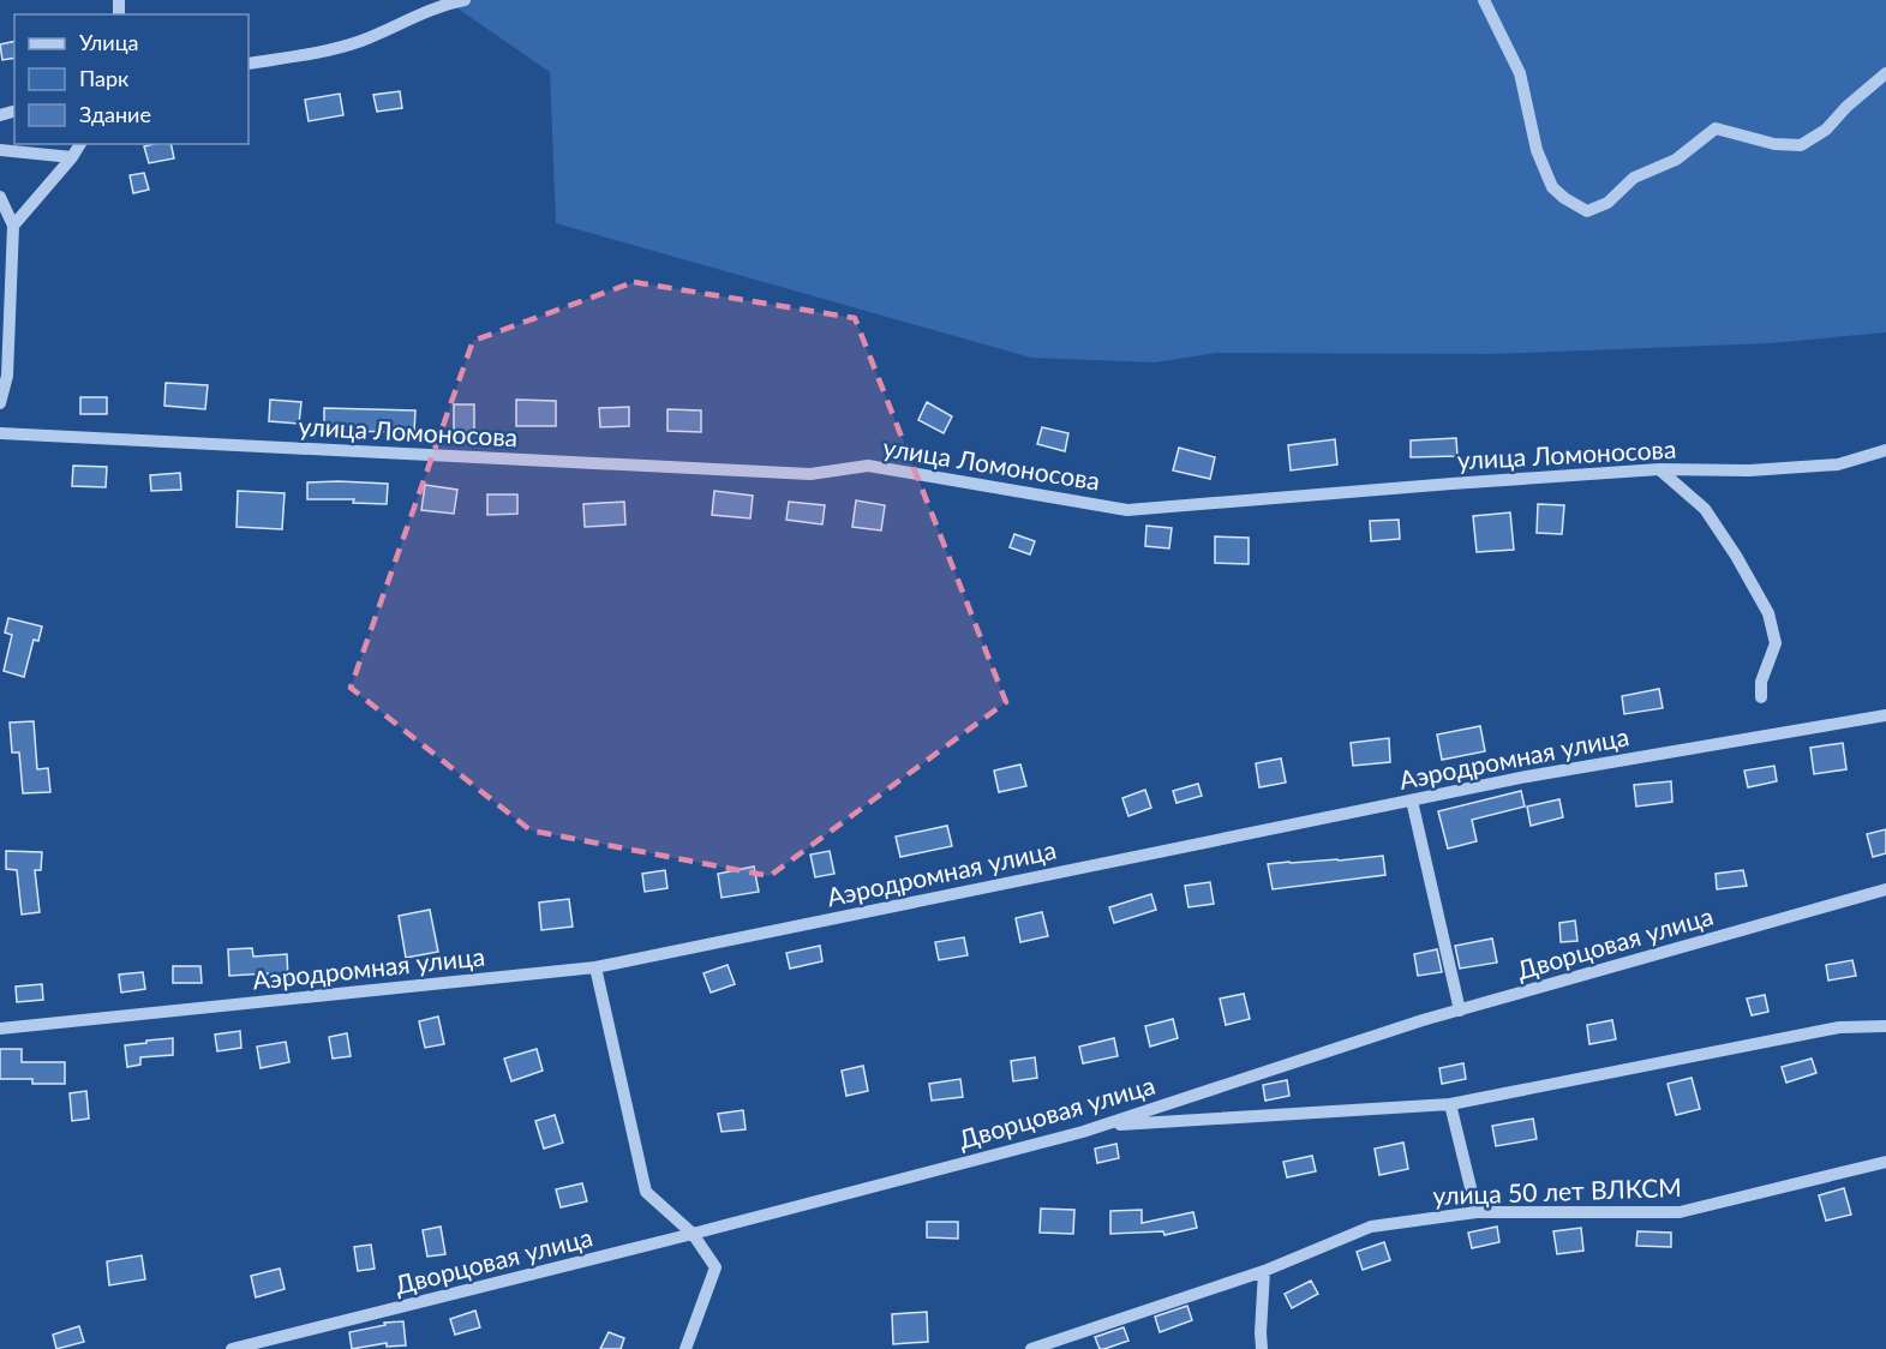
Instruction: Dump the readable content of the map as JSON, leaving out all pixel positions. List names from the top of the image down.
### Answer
{
  "streets": {
    "street": [
      "улица Ломоносова",
      "Аэродромная улица",
      "Дворцовая улица",
      "улица 50 лет ВЛКСМ"
    ]
  },
  "legend": ["Улица", "Парк", "Здание"]
}
